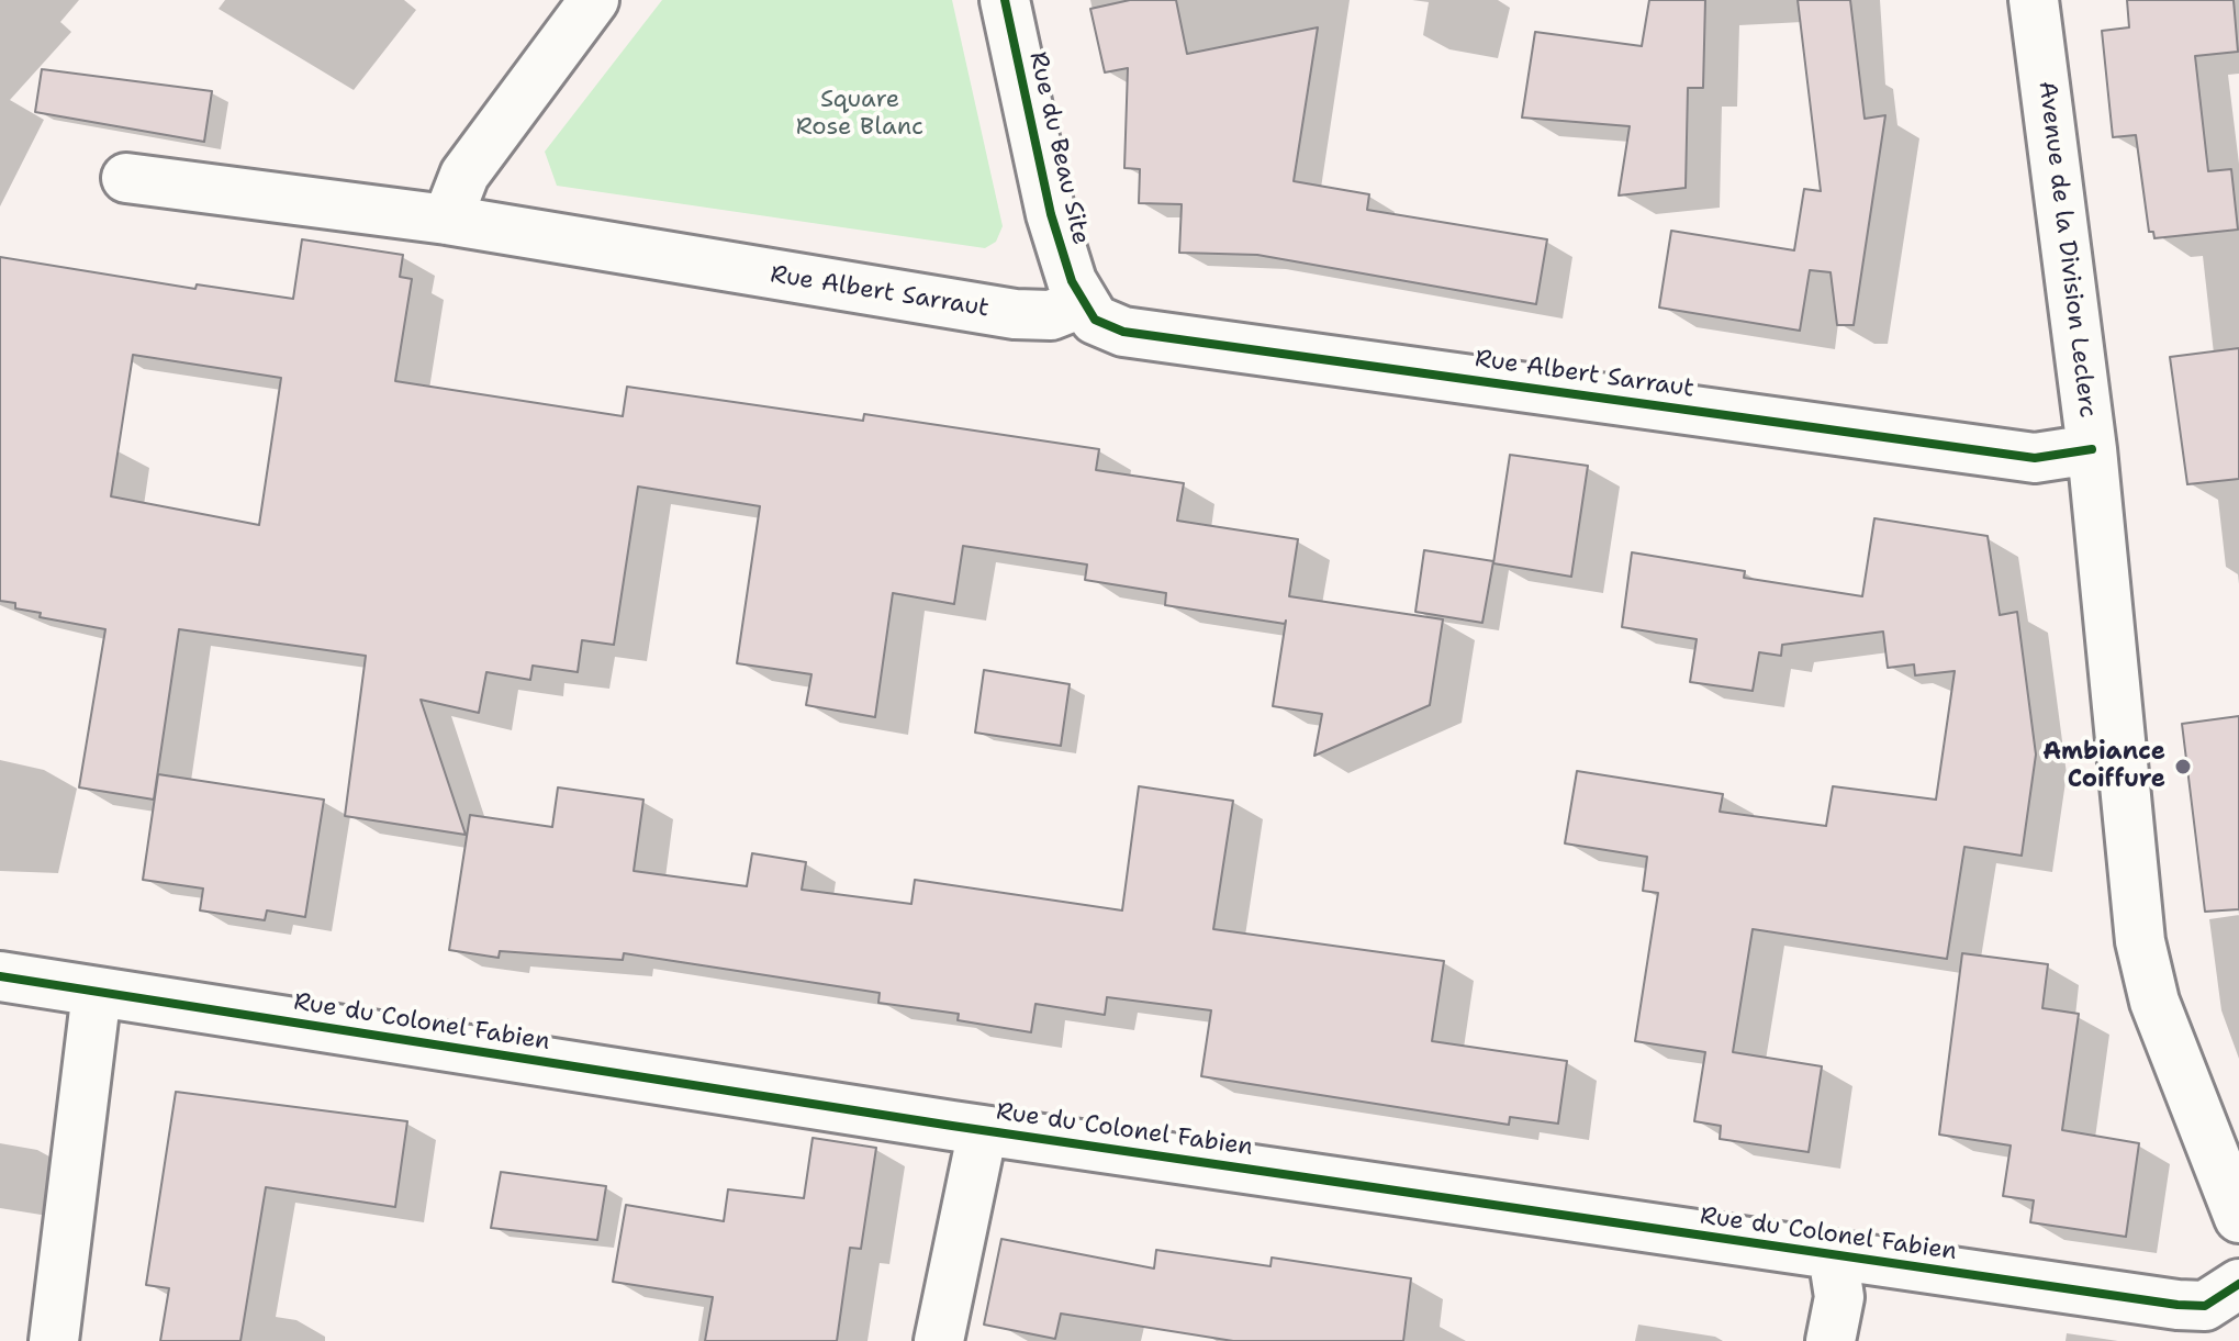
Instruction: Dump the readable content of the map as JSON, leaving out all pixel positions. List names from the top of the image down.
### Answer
{
  "streets": {
    "street": [
      "Rue du Beau Site",
      "Avenue de la Division Leclerc",
      "Rue Albert Sarraut",
      "Rue du Colonel Fabien"
    ]
  },
  "crossings": [
    ["Rue du Beau Site", "Rue Albert Sarraut"],
    ["Avenue de la Division Leclerc", "Rue Albert Sarraut"]
  ],
  "parks": ["Square Rose Blanc"],
  "places": ["Ambiance Coiffure"]
}
